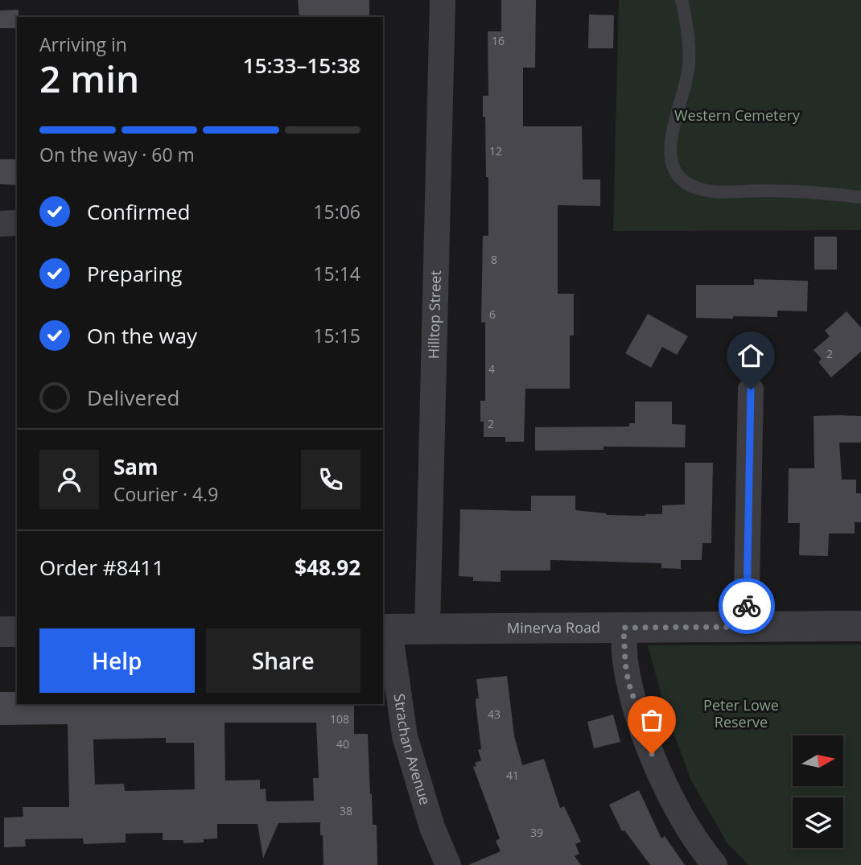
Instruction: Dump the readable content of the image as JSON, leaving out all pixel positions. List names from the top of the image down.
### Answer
{
  "streets": {
    "street": ["Hilltop Street", "Minerva Road", "Strachan Avenue"]
  },
  "crossings": [
    ["Hilltop Street", "Minerva Road"],
    ["Minerva Road", "Strachan Avenue"]
  ],
  "parks": ["Western Cemetery", "Peter Lowe Reserve"],
  "house_numbers": [
    "16",
    "12",
    "8",
    "6",
    "2",
    "4",
    "2",
    "43",
    "108",
    "40",
    "41",
    "38",
    "39"
  ],
  "north": "right",
  "page": {
    "heading": ["2 min", "Arriving in", "15:33–15:38"],
    "panel": [
      "Sam",
      "Courier · 4.9",
      "Order #8411",
      "$48.92"
    ],
    "bar": "On the way · 60 m",
    "list": [
      ["Confirmed", "15:06"],
      ["Preparing", "15:14"],
      ["On the way", "15:15"],
      "Delivered"
    ],
    "buttons": ["Help", "Share"]
  }
}
